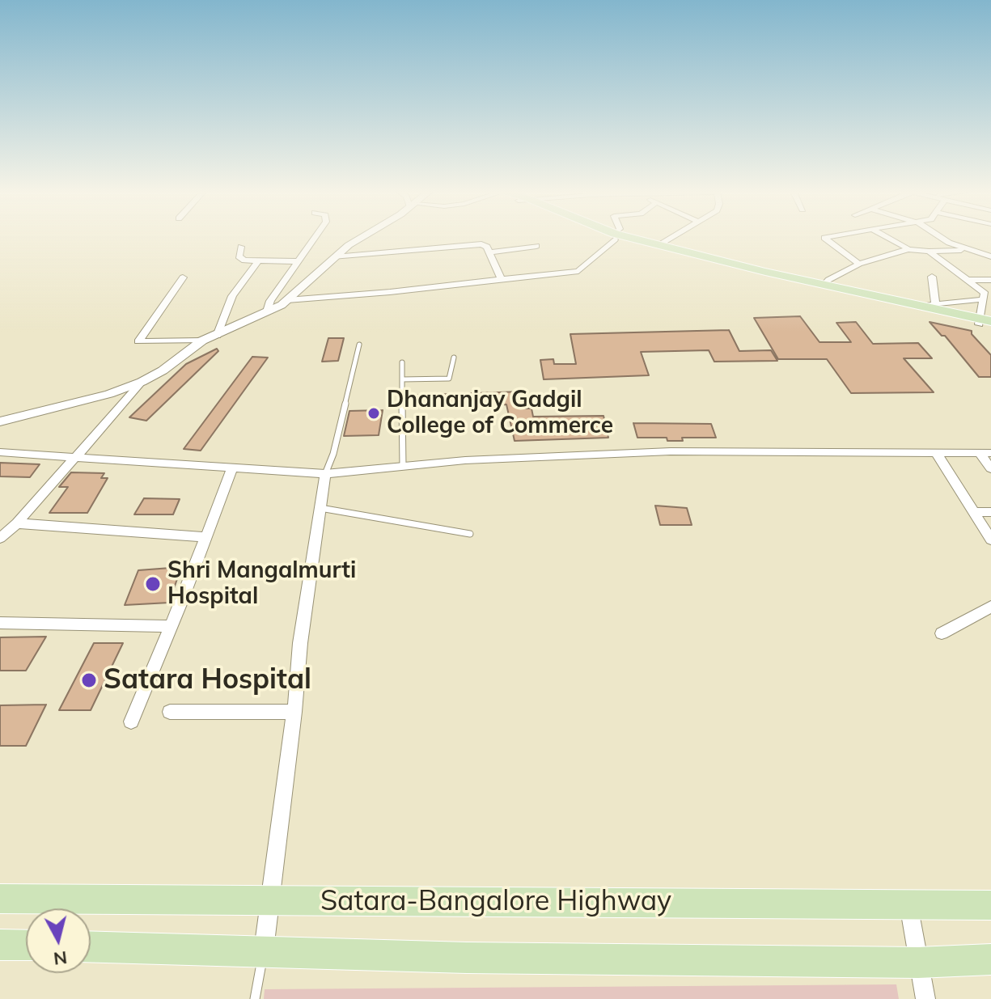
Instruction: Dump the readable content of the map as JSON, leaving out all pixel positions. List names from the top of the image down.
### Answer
{
  "streets": {
    "main road": ["Satara-Bangalore Highway"]
  },
  "places": ["Dhananjay Gadgil College of Commerce", "Shri Mangalmurti Hospital", "Satara Hospital"],
  "north": "bottom"
}
